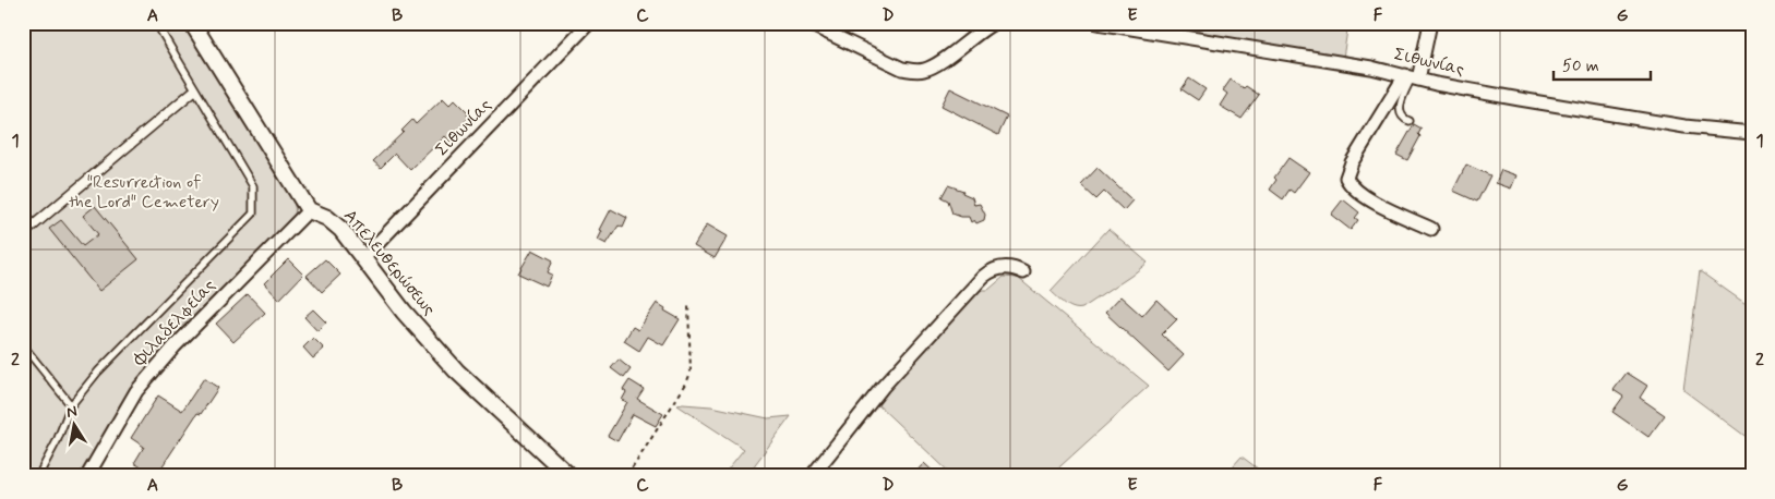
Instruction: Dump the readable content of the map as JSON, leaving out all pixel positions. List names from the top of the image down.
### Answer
{
  "streets": {
    "street": ["Σιθωνίας", "Απελευθερώσεως", "Φιλαδελφείας"]
  },
  "crossings": [
    ["Σιθωνίας", "Απελευθερώσεως"],
    ["Απελευθερώσεως", "Φιλαδελφείας"]
  ],
  "parks": ["\"Resurrection of the Lord\" Cemetery"],
  "scale_bar": "50 m",
  "north": "top",
  "grid": {
    "columns": [
      "A",
      "B",
      "C",
      "D",
      "E",
      "F",
      "G"
    ],
    "rows": ["1", "2"]
  }
}
